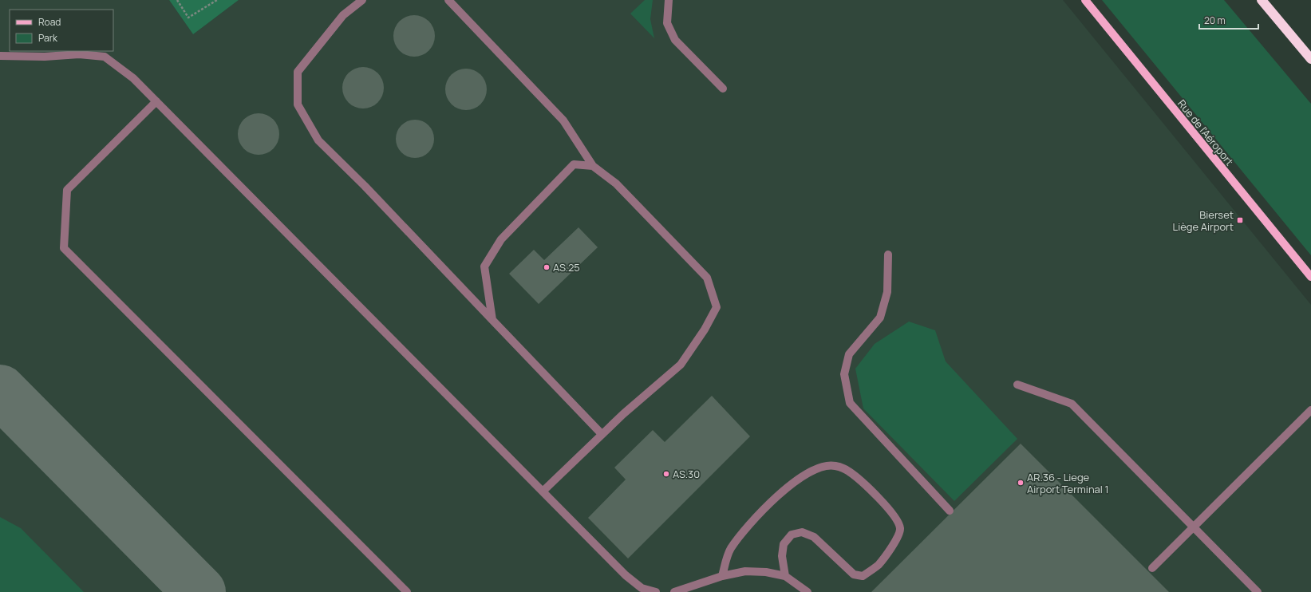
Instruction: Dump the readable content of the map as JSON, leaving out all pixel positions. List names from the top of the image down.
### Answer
{
  "streets": {
    "main road": ["Rue de l'Aéroport"]
  },
  "places": {
    "transit": ["Bierset Liège Airport"],
    "other": ["AS.25", "AS.30", "AR.36 - Liege Airport Terminal 1"]
  },
  "legend": ["Road", "Park"],
  "scale_bar": "20 m"
}
